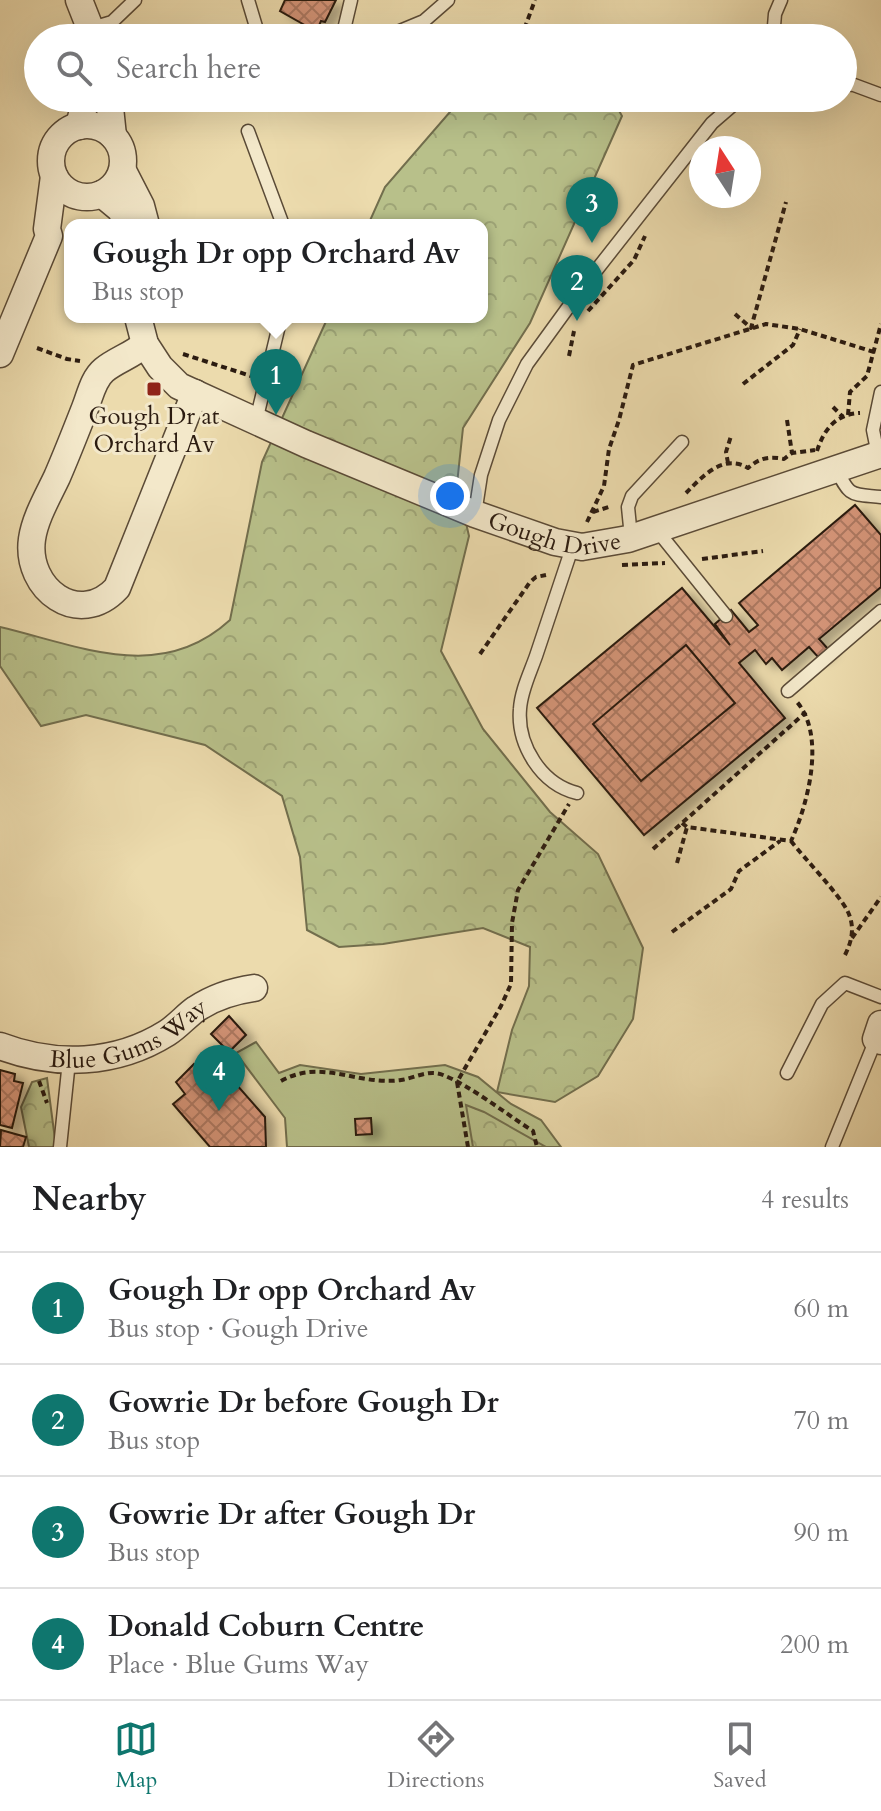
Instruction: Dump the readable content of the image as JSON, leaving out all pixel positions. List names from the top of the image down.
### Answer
{
  "streets": {
    "street": ["Gough Drive", "Blue Gums Way"]
  },
  "places": {
    "transit": ["Gough Dr at Orchard Av"]
  },
  "north": "top",
  "page": {
    "search": "Search here",
    "pins": [
      "3",
      "2",
      "1",
      "4"
    ],
    "popup": ["Gough Dr opp Orchard Av", "Bus stop"],
    "heading": ["Nearby", "4 results"],
    "list": [
      {
        "mark": "1",
        "name": "Gough Dr opp Orchard Av",
        "note": "Bus stop · Gough Drive",
        "value": "60 m"
      },
      {
        "mark": "2",
        "name": "Gowrie Dr before Gough Dr",
        "note": "Bus stop",
        "value": "70 m"
      },
      {
        "mark": "3",
        "name": "Gowrie Dr after Gough Dr",
        "note": "Bus stop",
        "value": "90 m"
      },
      {
        "mark": "4",
        "name": "Donald Coburn Centre",
        "note": "Place · Blue Gums Way",
        "value": "200 m"
      }
    ],
    "nav": ["Map", "Directions", "Saved"]
  }
}
